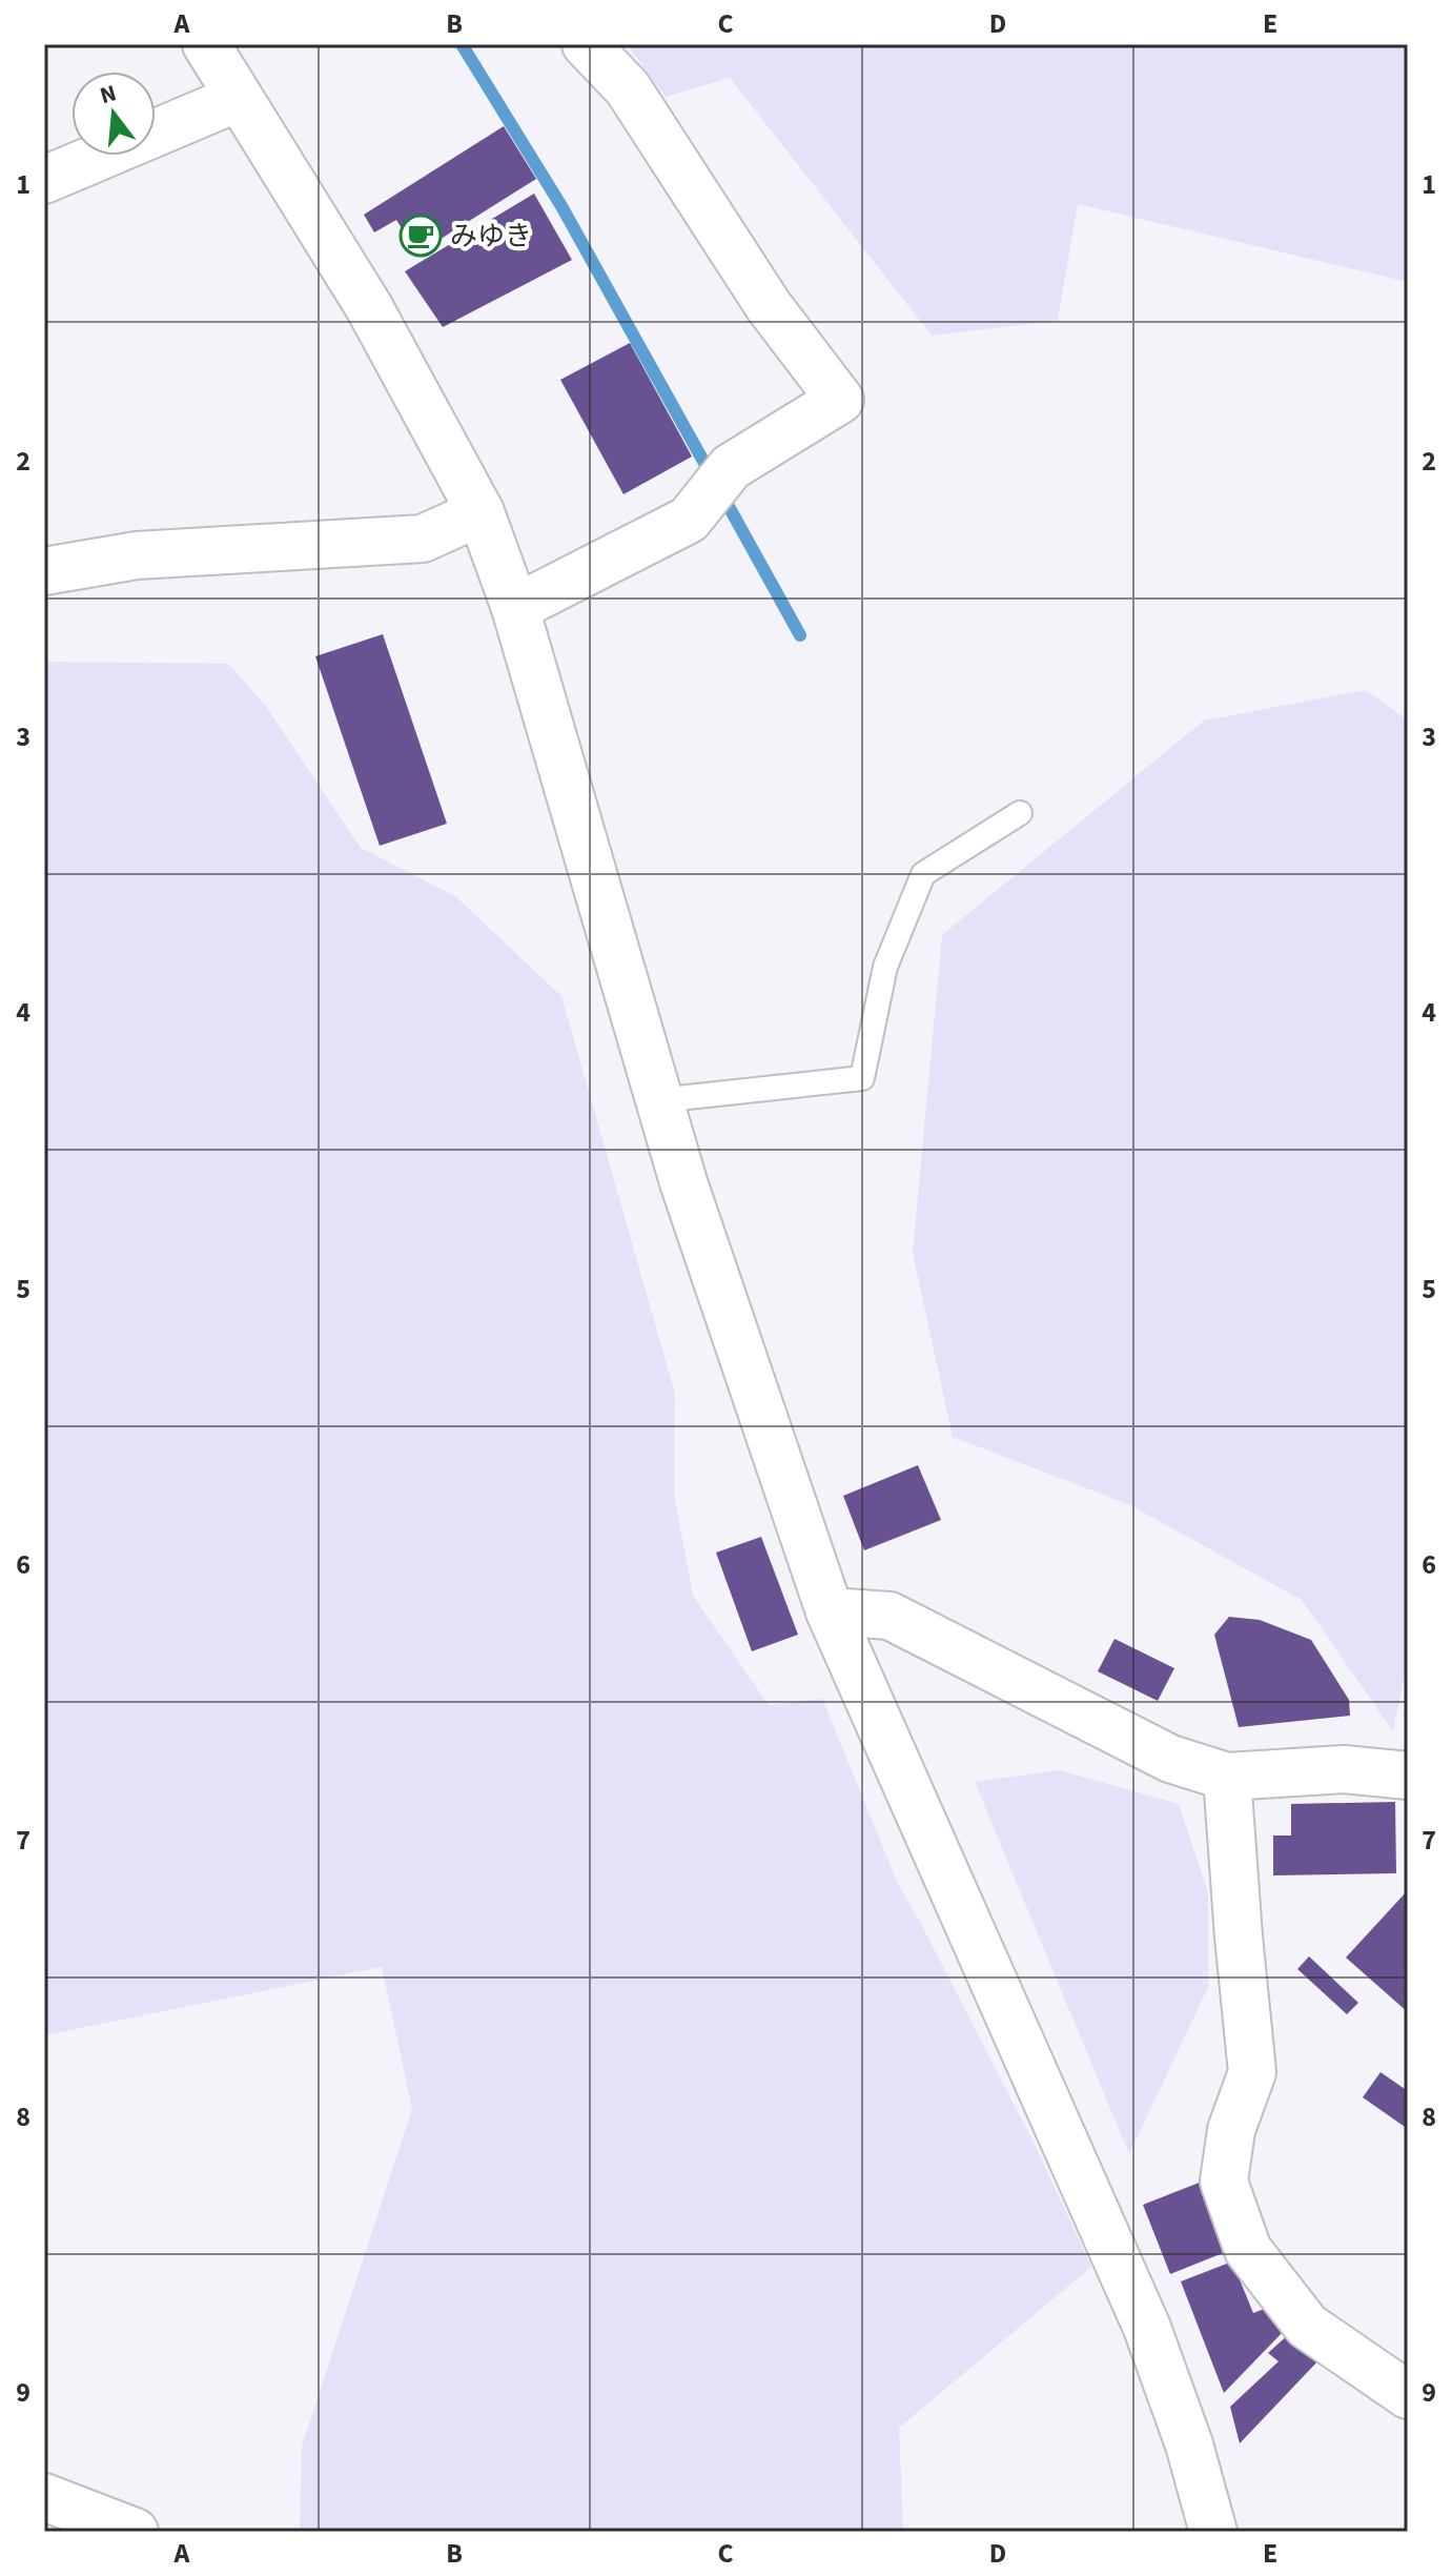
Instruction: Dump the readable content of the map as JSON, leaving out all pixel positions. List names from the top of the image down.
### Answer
{
  "places": {
    "cafe": ["みゆき"]
  },
  "north": "top",
  "grid": {
    "columns": [
      "A",
      "B",
      "C",
      "D",
      "E"
    ],
    "rows": [
      "1",
      "2",
      "3",
      "4",
      "5",
      "6",
      "7",
      "8",
      "9"
    ]
  }
}
